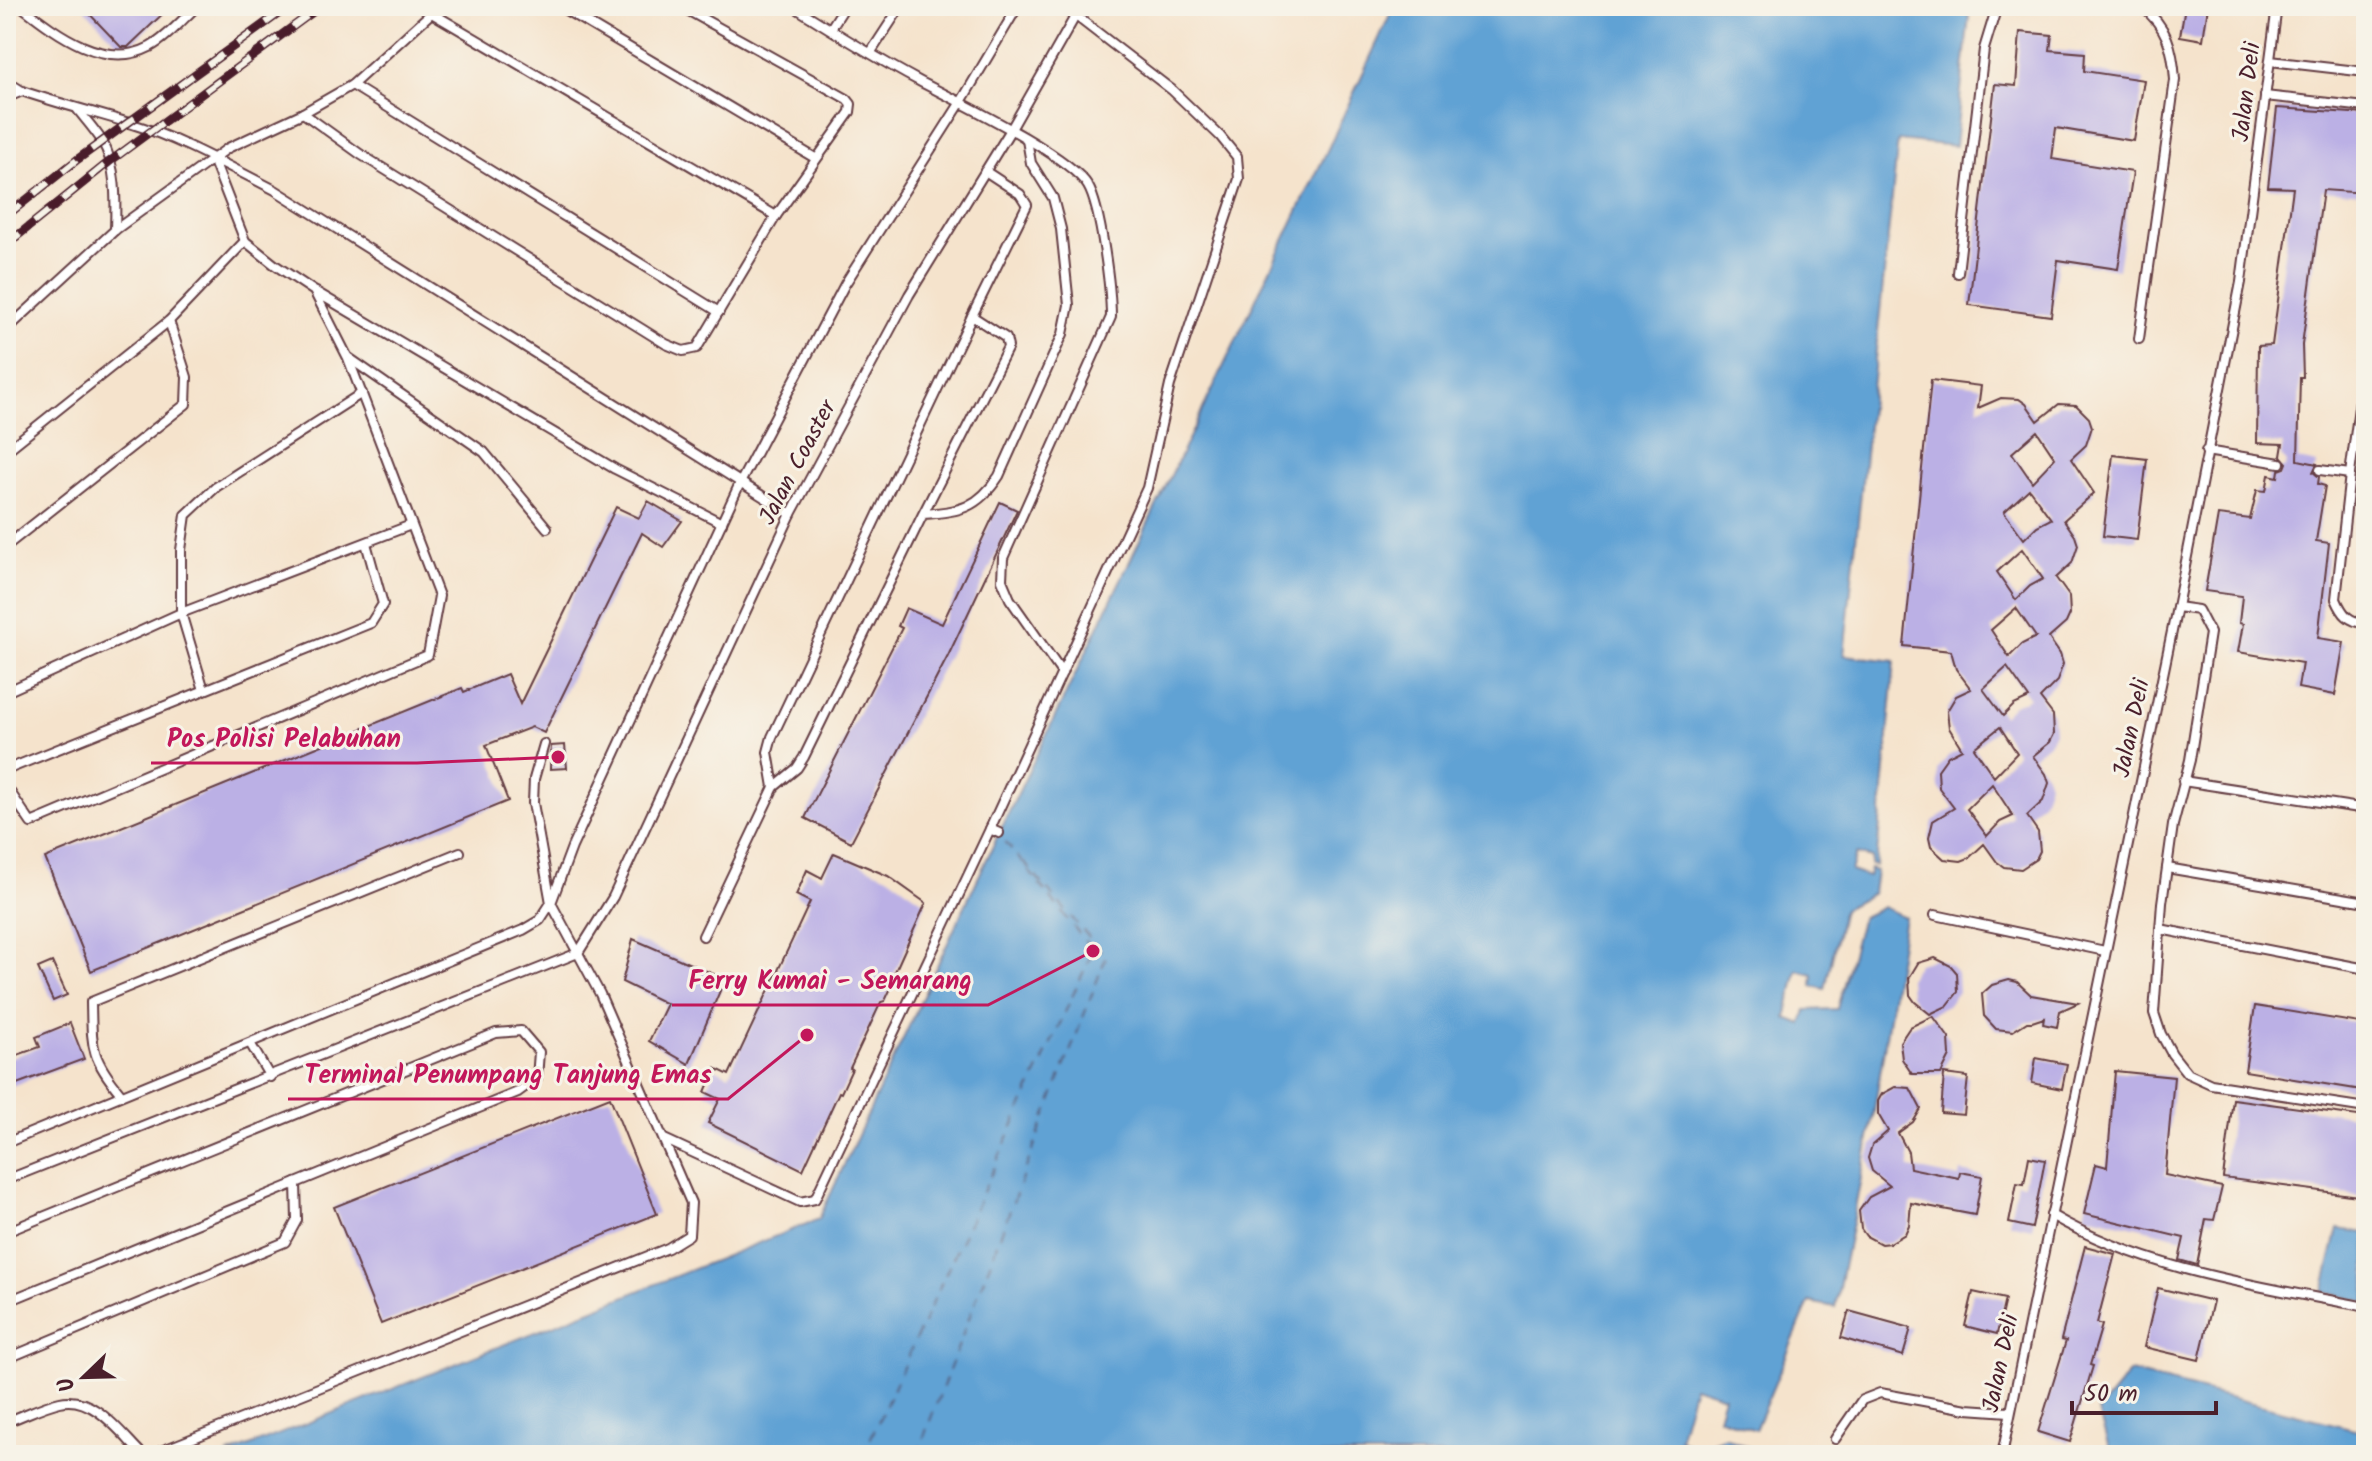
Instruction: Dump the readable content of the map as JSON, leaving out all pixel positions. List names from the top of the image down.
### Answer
{
  "streets": {
    "lane": ["Jalan Deli", "Jalan Coaster"]
  },
  "places": ["Pos Polisi Pelabuhan", "Ferry Kumai - Semarang", "Terminal Penumpang Tanjung Emas"],
  "scale_bar": "50 m",
  "north": "bottom left"
}
